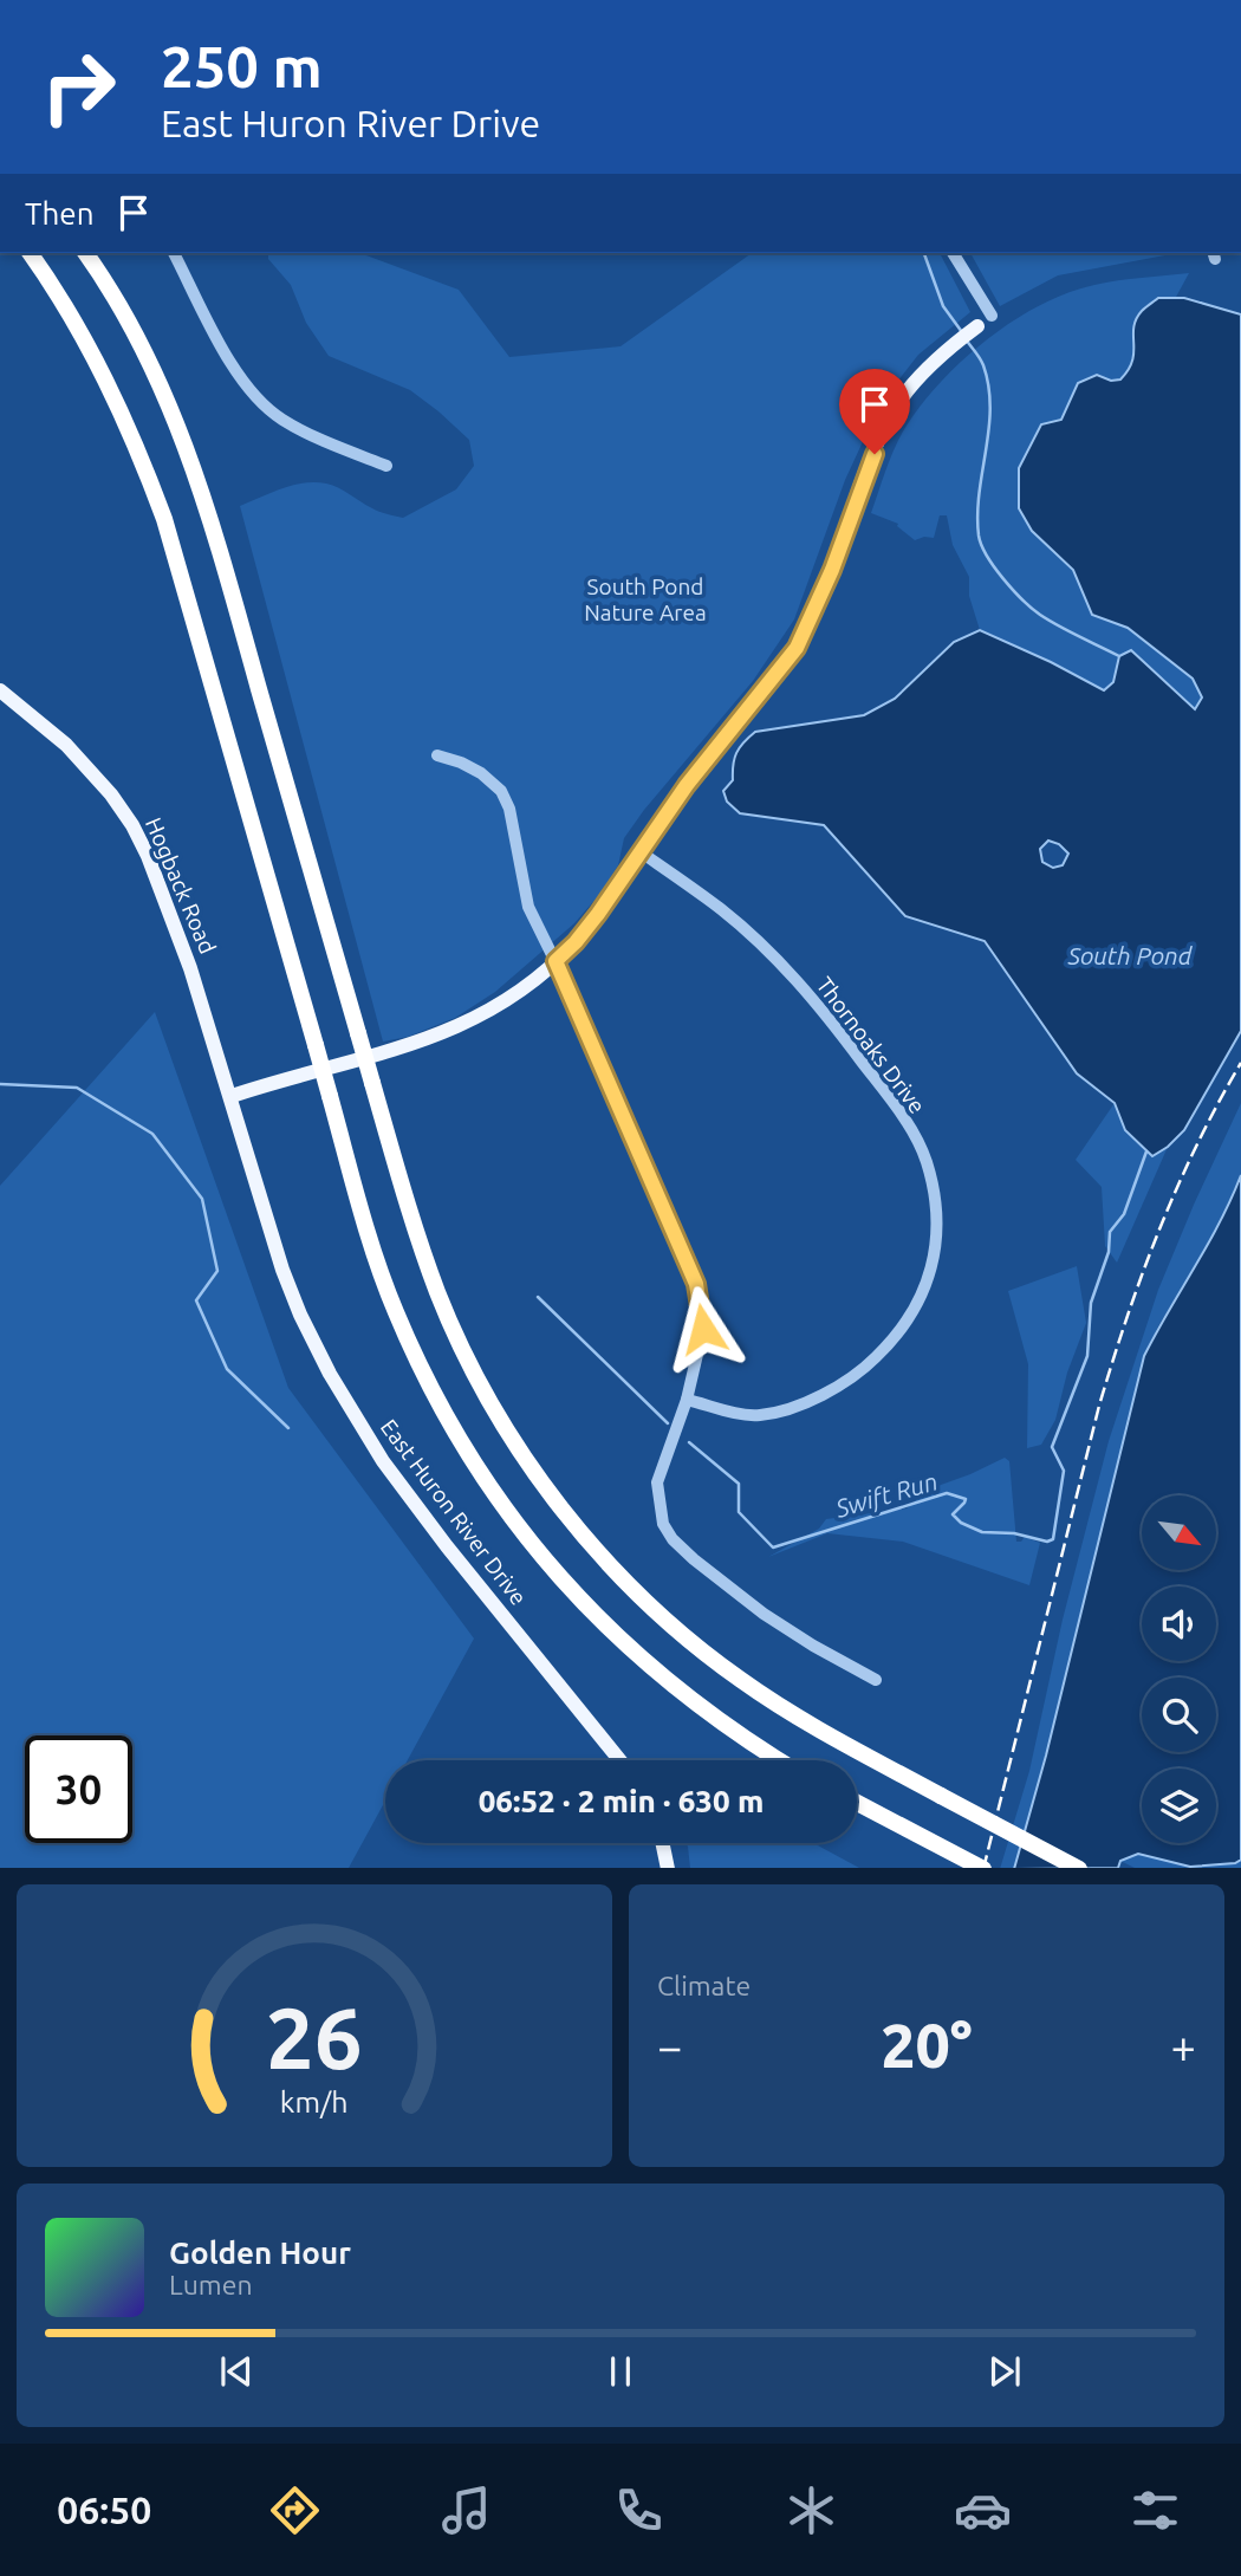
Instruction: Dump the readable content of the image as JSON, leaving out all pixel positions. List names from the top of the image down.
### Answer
{
  "streets": {
    "main road": ["Hogback Road", "East Huron River Drive"],
    "street": ["Thornoaks Drive"]
  },
  "crossings": [
    ["Hogback Road", "East Huron River Drive"]
  ],
  "water": ["South Pond", "Swift Run"],
  "parks": ["South Pond Nature Area"],
  "north": "bottom right",
  "page": {
    "turn": ["250 m", "East Huron River Drive"],
    "then": "Then",
    "limit": "30",
    "trip": "06:52 · 2 min · 630 m",
    "tile": "Climate",
    "heat": ["−", "20°", "+"],
    "song": ["Golden Hour", "Lumen"],
    "tabs": "06:50",
    "gauge": ["26", "km/h"]
  }
}
